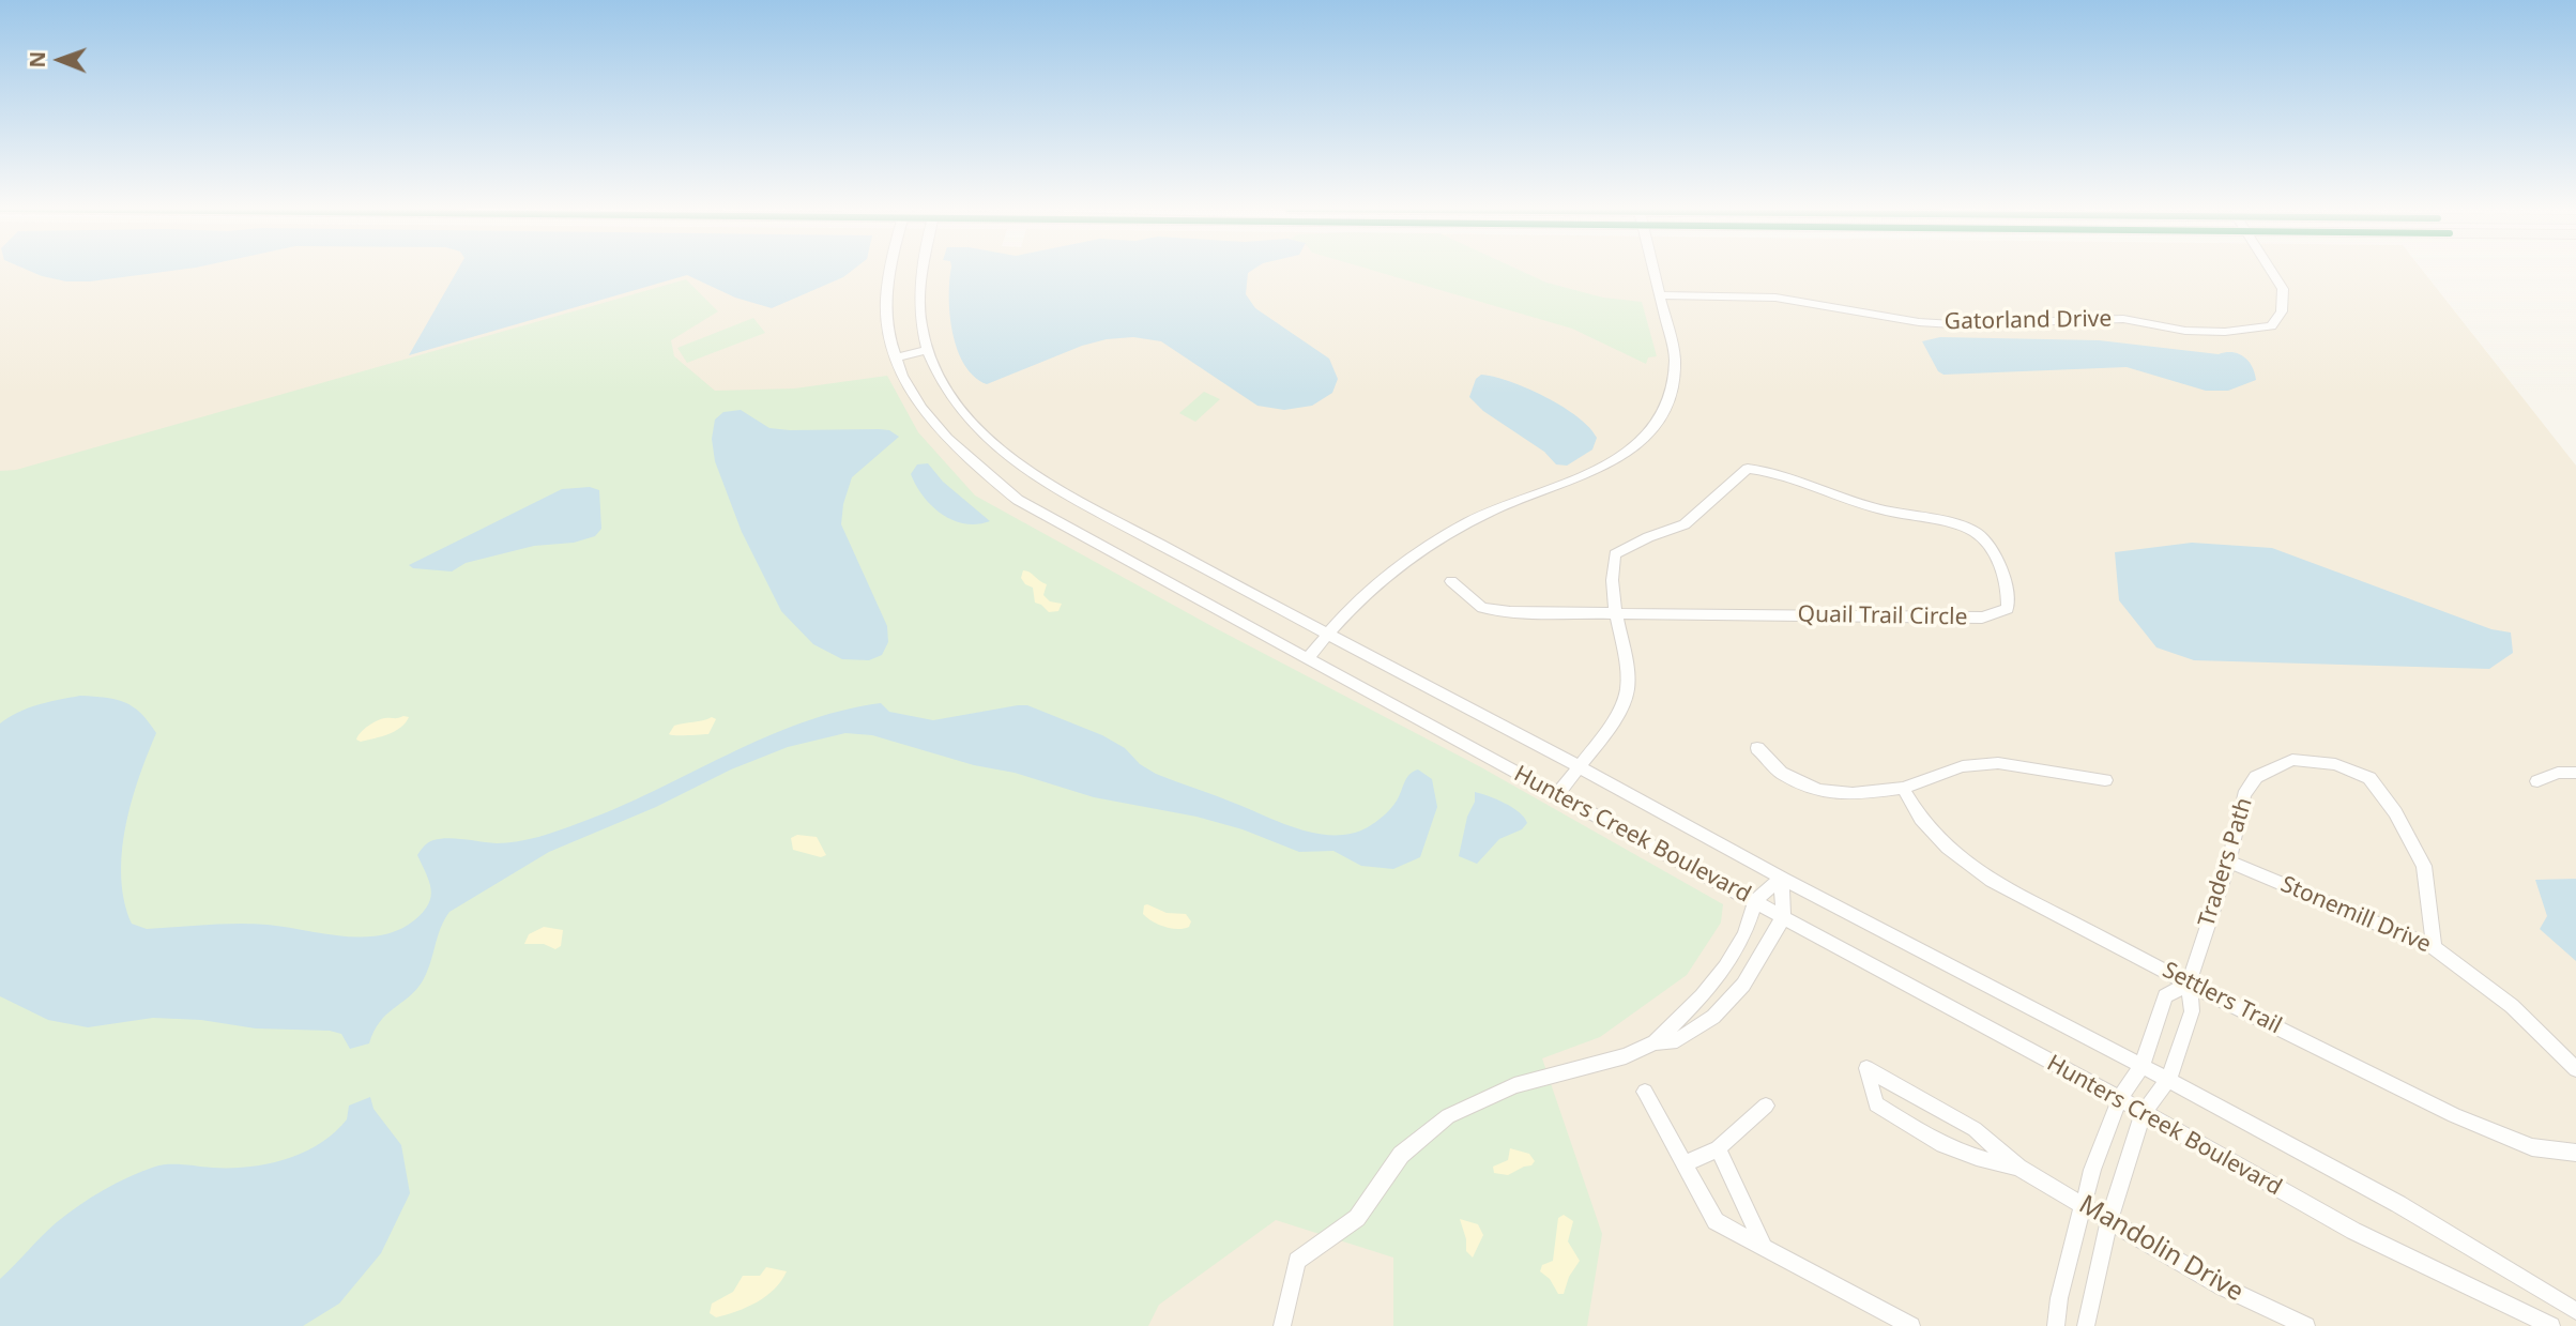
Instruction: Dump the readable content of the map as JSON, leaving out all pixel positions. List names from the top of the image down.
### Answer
{
  "streets": {
    "street": [
      "Gatorland Drive",
      "Quail Trail Circle",
      "Hunters Creek Boulevard",
      "Traders Path",
      "Stonemill Drive",
      "Settlers Trail",
      "Mandolin Drive"
    ]
  },
  "crossings": [
    ["Quail Trail Circle", "Hunters Creek Boulevard"],
    ["Hunters Creek Boulevard", "Traders Path"],
    ["Traders Path", "Stonemill Drive"],
    ["Traders Path", "Settlers Trail"]
  ],
  "north": "left"
}
